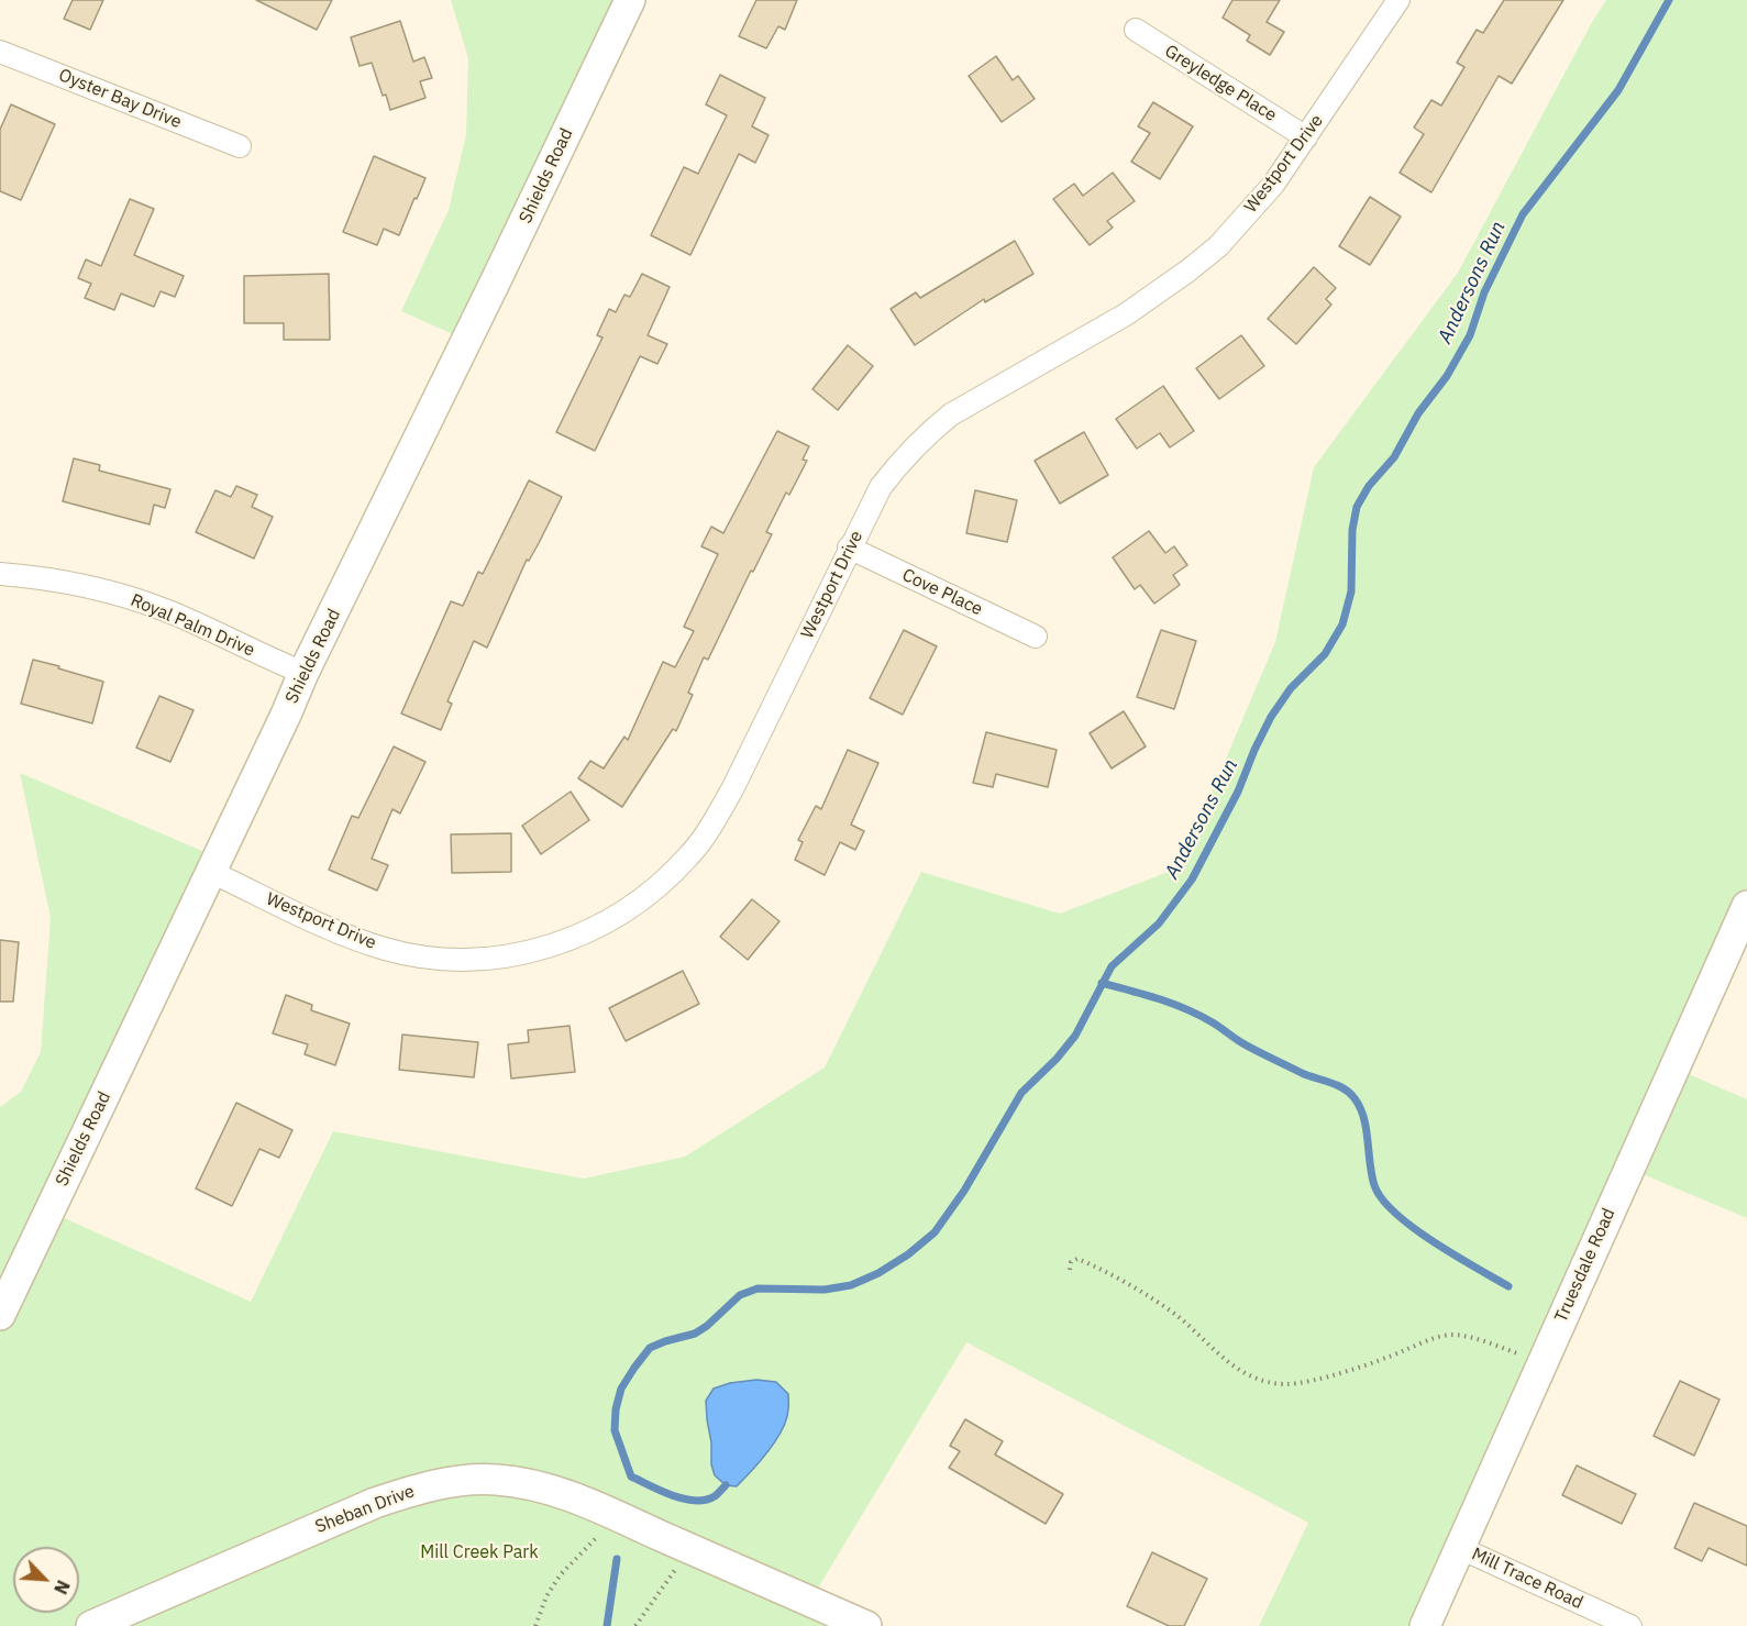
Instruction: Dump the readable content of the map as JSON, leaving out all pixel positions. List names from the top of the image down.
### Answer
{
  "streets": {
    "street": [
      "Greyledge Place",
      "Oyster Bay Drive",
      "Westport Drive",
      "Shields Road",
      "Cove Place",
      "Royal Palm Drive",
      "Truesdale Road",
      "Sheban Drive",
      "Mill Trace Road"
    ]
  },
  "crossings": [
    ["Greyledge Place", "Westport Drive"],
    ["Westport Drive", "Shields Road"],
    ["Westport Drive", "Cove Place"],
    ["Shields Road", "Royal Palm Drive"],
    ["Truesdale Road", "Mill Trace Road"]
  ],
  "water": ["Andersons Run"],
  "parks": ["Mill Creek Park"],
  "north": "bottom right"
}
